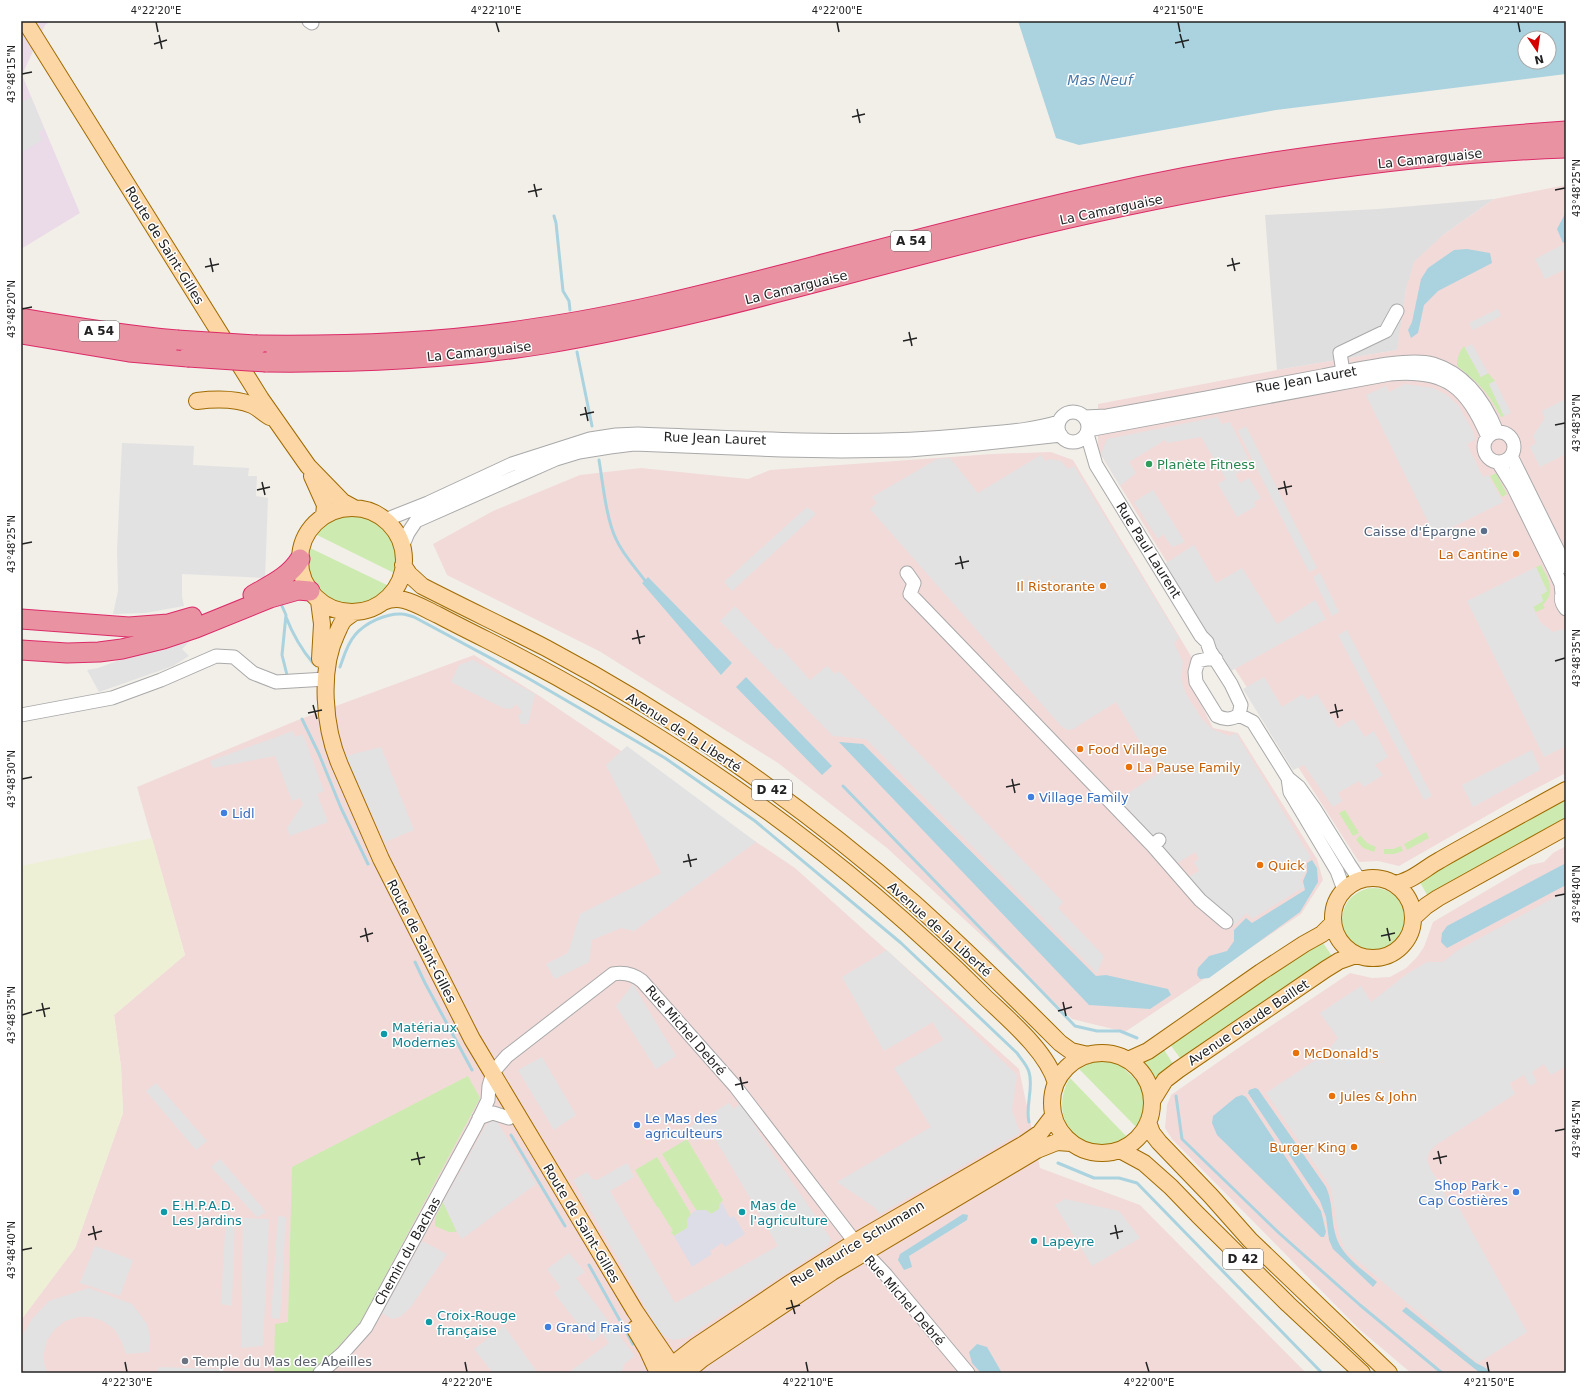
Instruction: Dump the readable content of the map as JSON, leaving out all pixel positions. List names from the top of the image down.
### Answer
{
  "streets": {
    "highway": ["La Camarguaise", "A 54"],
    "main road": [
      "Route de Saint-Gilles",
      "Avenue de la Liberté",
      "D 42",
      "Avenue Claude Baillet",
      "Rue Maurice Schumann"
    ],
    "street": [
      "Rue Jean Lauret",
      "Rue Paul Laurent",
      "Rue Michel Debré",
      "Chemin du Bachas"
    ]
  },
  "crossings": [
    ["Route de Saint-Gilles", "Rue Jean Lauret"],
    ["Route de Saint-Gilles", "Avenue de la Liberté"],
    ["Route de Saint-Gilles", "Rue Michel Debré"],
    ["Route de Saint-Gilles", "Rue Maurice Schumann"],
    ["Route de Saint-Gilles", "Chemin du Bachas"],
    ["Rue Jean Lauret", "Rue Paul Laurent"],
    ["Rue Jean Lauret", "Avenue de la Liberté"],
    ["Avenue de la Liberté", "D 42"],
    ["Avenue de la Liberté", "Avenue Claude Baillet"],
    ["Avenue de la Liberté", "Rue Maurice Schumann"],
    ["D 42", "Avenue Claude Baillet"],
    ["D 42", "Rue Maurice Schumann"],
    ["Avenue Claude Baillet", "Rue Maurice Schumann"],
    ["Rue Michel Debré", "Rue Maurice Schumann"],
    ["Rue Michel Debré", "Chemin du Bachas"]
  ],
  "water": ["Mas Neuf"],
  "places": [
    "Planète Fitness",
    "Caisse d'Épargne",
    "La Cantine",
    "Il Ristorante",
    "Food Village",
    "La Pause Family",
    "Village Family",
    "Lidl",
    "Quick",
    "Matériaux Modernes",
    "McDonald's",
    "Jules & John",
    "Le Mas des agriculteurs",
    "Burger King",
    "Shop Park - Cap Costières",
    "E.H.P.A.D. Les Jardins",
    "Mas de l'agriculture",
    "Lapeyre",
    "Croix-Rouge française",
    "Grand Frais",
    "Temple du Mas des Abeilles"
  ],
  "north": "bottom",
  "coordinates": [
    "4°22'20\"E",
    "4°22'10\"E",
    "4°22'00\"E",
    "4°21'50\"E",
    "4°21'40\"E",
    "43°48'15\"N",
    "43°48'25\"N",
    "43°48'20\"N",
    "43°48'30\"N",
    "43°48'35\"N",
    "43°48'40\"N",
    "43°48'45\"N",
    "4°22'30\"E"
  ]
}
